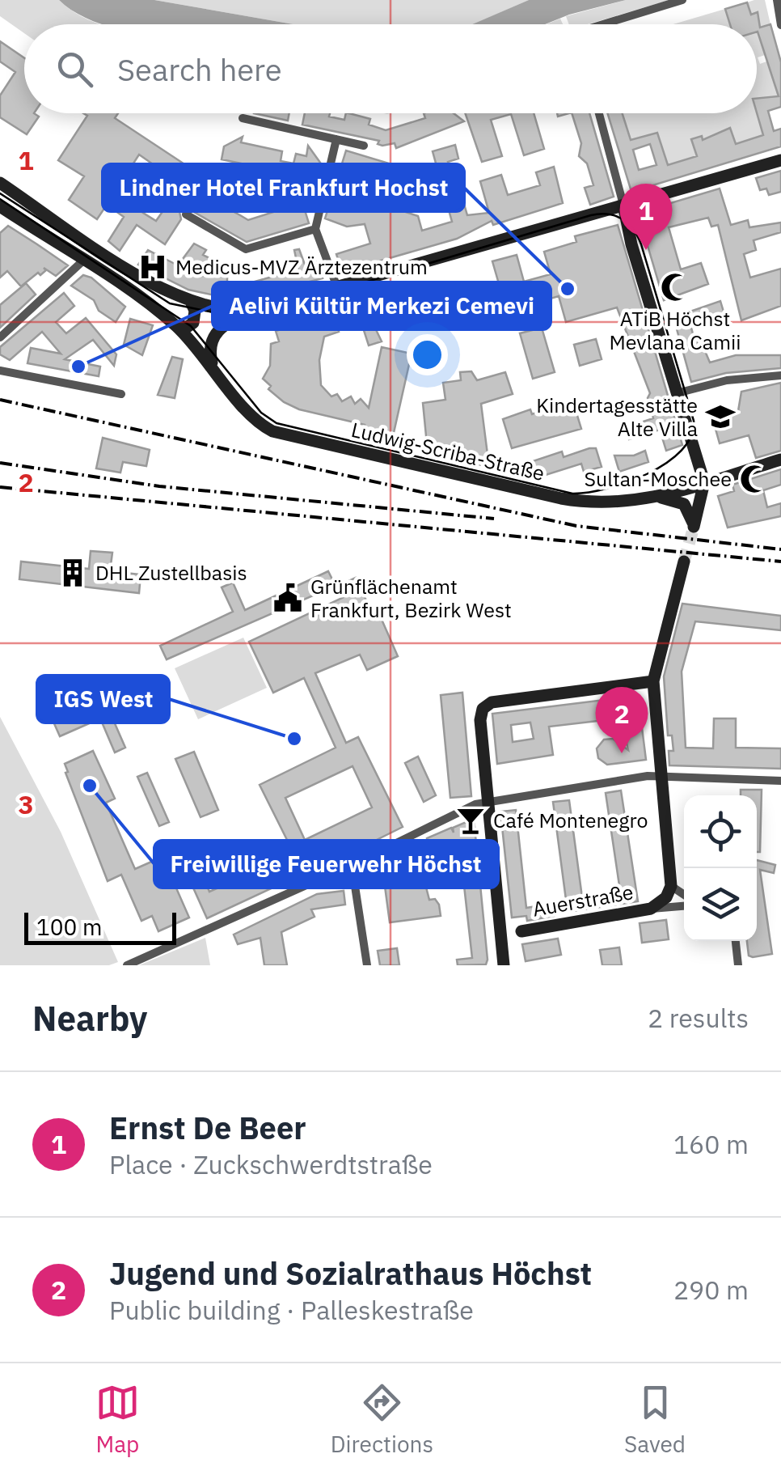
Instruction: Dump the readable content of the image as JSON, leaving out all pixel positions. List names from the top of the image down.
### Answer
{
  "streets": {
    "main road": ["Ludwig-Scriba-Straße", "Auerstraße"]
  },
  "places": {
    "hospital": ["Medicus-MVZ Ärztezentrum"],
    "mosque": ["ATiB Höchst Mevlana Camii", "Sultan-Moschee"],
    "other": [
      "Lindner Hotel Frankfurt Hochst",
      "Aelivi Kültür Merkezi Cemevi",
      "IGS West",
      "Freiwillige Feuerwehr Höchst"
    ],
    "school or university": ["Kindertagesstätte Alte Villa"],
    "building": ["DHL Zustellbasis"],
    "public building": ["Grünflächenamt Frankfurt, Bezirk West"],
    "bar": ["Café Montenegro"]
  },
  "scale_bar": "100 m",
  "page": {
    "search": "Search here",
    "pins": ["1", "2"],
    "scale": "100 m",
    "heading": ["Nearby", "2 results"],
    "list": [
      {
        "mark": "1",
        "name": "Ernst De Beer",
        "note": "Place · Zuckschwerdtstraße",
        "value": "160 m"
      },
      {
        "mark": "2",
        "name": "Jugend und Sozialrathaus Höchst",
        "note": "Public building · Palleskestraße",
        "value": "290 m"
      }
    ],
    "nav": ["Map", "Directions", "Saved"]
  },
  "grid": {
    "rows": ["1", "2", "3"]
  }
}
